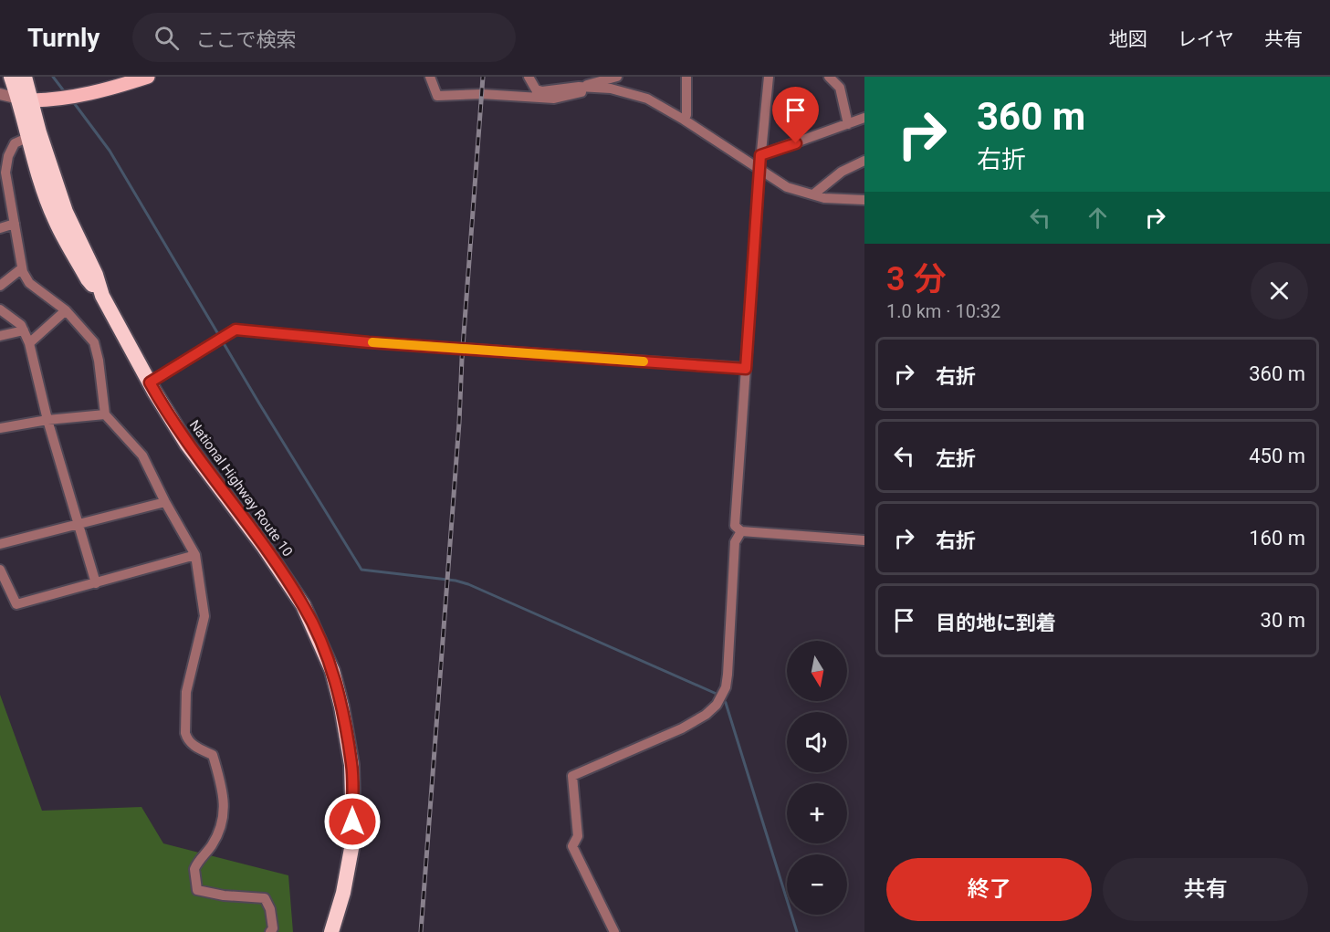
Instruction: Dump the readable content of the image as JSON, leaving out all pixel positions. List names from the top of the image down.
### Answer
{
  "streets": {
    "highway": ["National Highway Route 10"]
  },
  "north": "bottom",
  "page": {
    "header": "Turnly",
    "search": "ここで検索",
    "nav": ["地図", "レイヤ", "共有"],
    "turn": ["360 m", "右折"],
    "heading": ["3 分", "1.0 km · 10:32"],
    "list": [
      {
        "name": "右折",
        "value": "360 m"
      },
      {
        "name": "左折",
        "value": "450 m"
      },
      {
        "name": "右折",
        "value": "160 m"
      },
      {
        "name": "目的地に到着",
        "value": "30 m"
      }
    ],
    "map_buttons": ["+", "−"],
    "buttons": ["終了", "共有"]
  }
}
